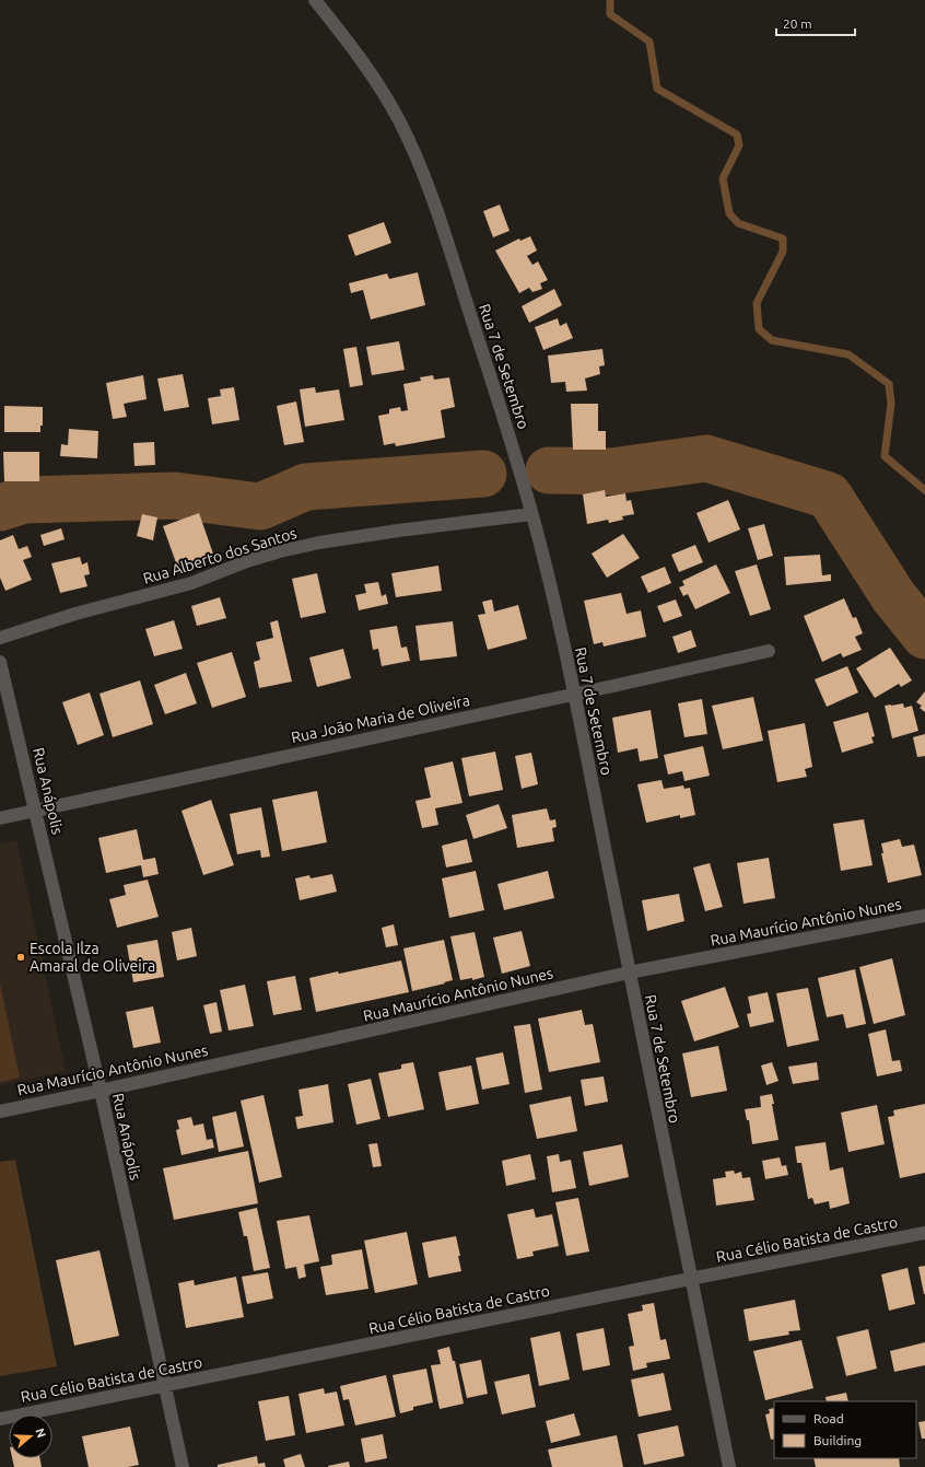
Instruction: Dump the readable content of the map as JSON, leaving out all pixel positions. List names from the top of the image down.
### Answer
{
  "streets": {
    "street": [
      "Rua 7 de Setembro",
      "Rua Alberto dos Santos",
      "Rua João Maria de Oliveira",
      "Rua Anápolis",
      "Rua Maurício Antônio Nunes",
      "Rua Célio Batista de Castro"
    ]
  },
  "crossings": [
    ["Rua 7 de Setembro", "Rua Alberto dos Santos"],
    ["Rua 7 de Setembro", "Rua João Maria de Oliveira"],
    ["Rua 7 de Setembro", "Rua Maurício Antônio Nunes"],
    ["Rua 7 de Setembro", "Rua Célio Batista de Castro"],
    ["Rua João Maria de Oliveira", "Rua Anápolis"],
    ["Rua Anápolis", "Rua Maurício Antônio Nunes"],
    ["Rua Anápolis", "Rua Célio Batista de Castro"]
  ],
  "places": ["Escola Ilza Amaral de Oliveira"],
  "legend": ["Road", "Building"],
  "scale_bar": "20 m",
  "north": "right"
}
